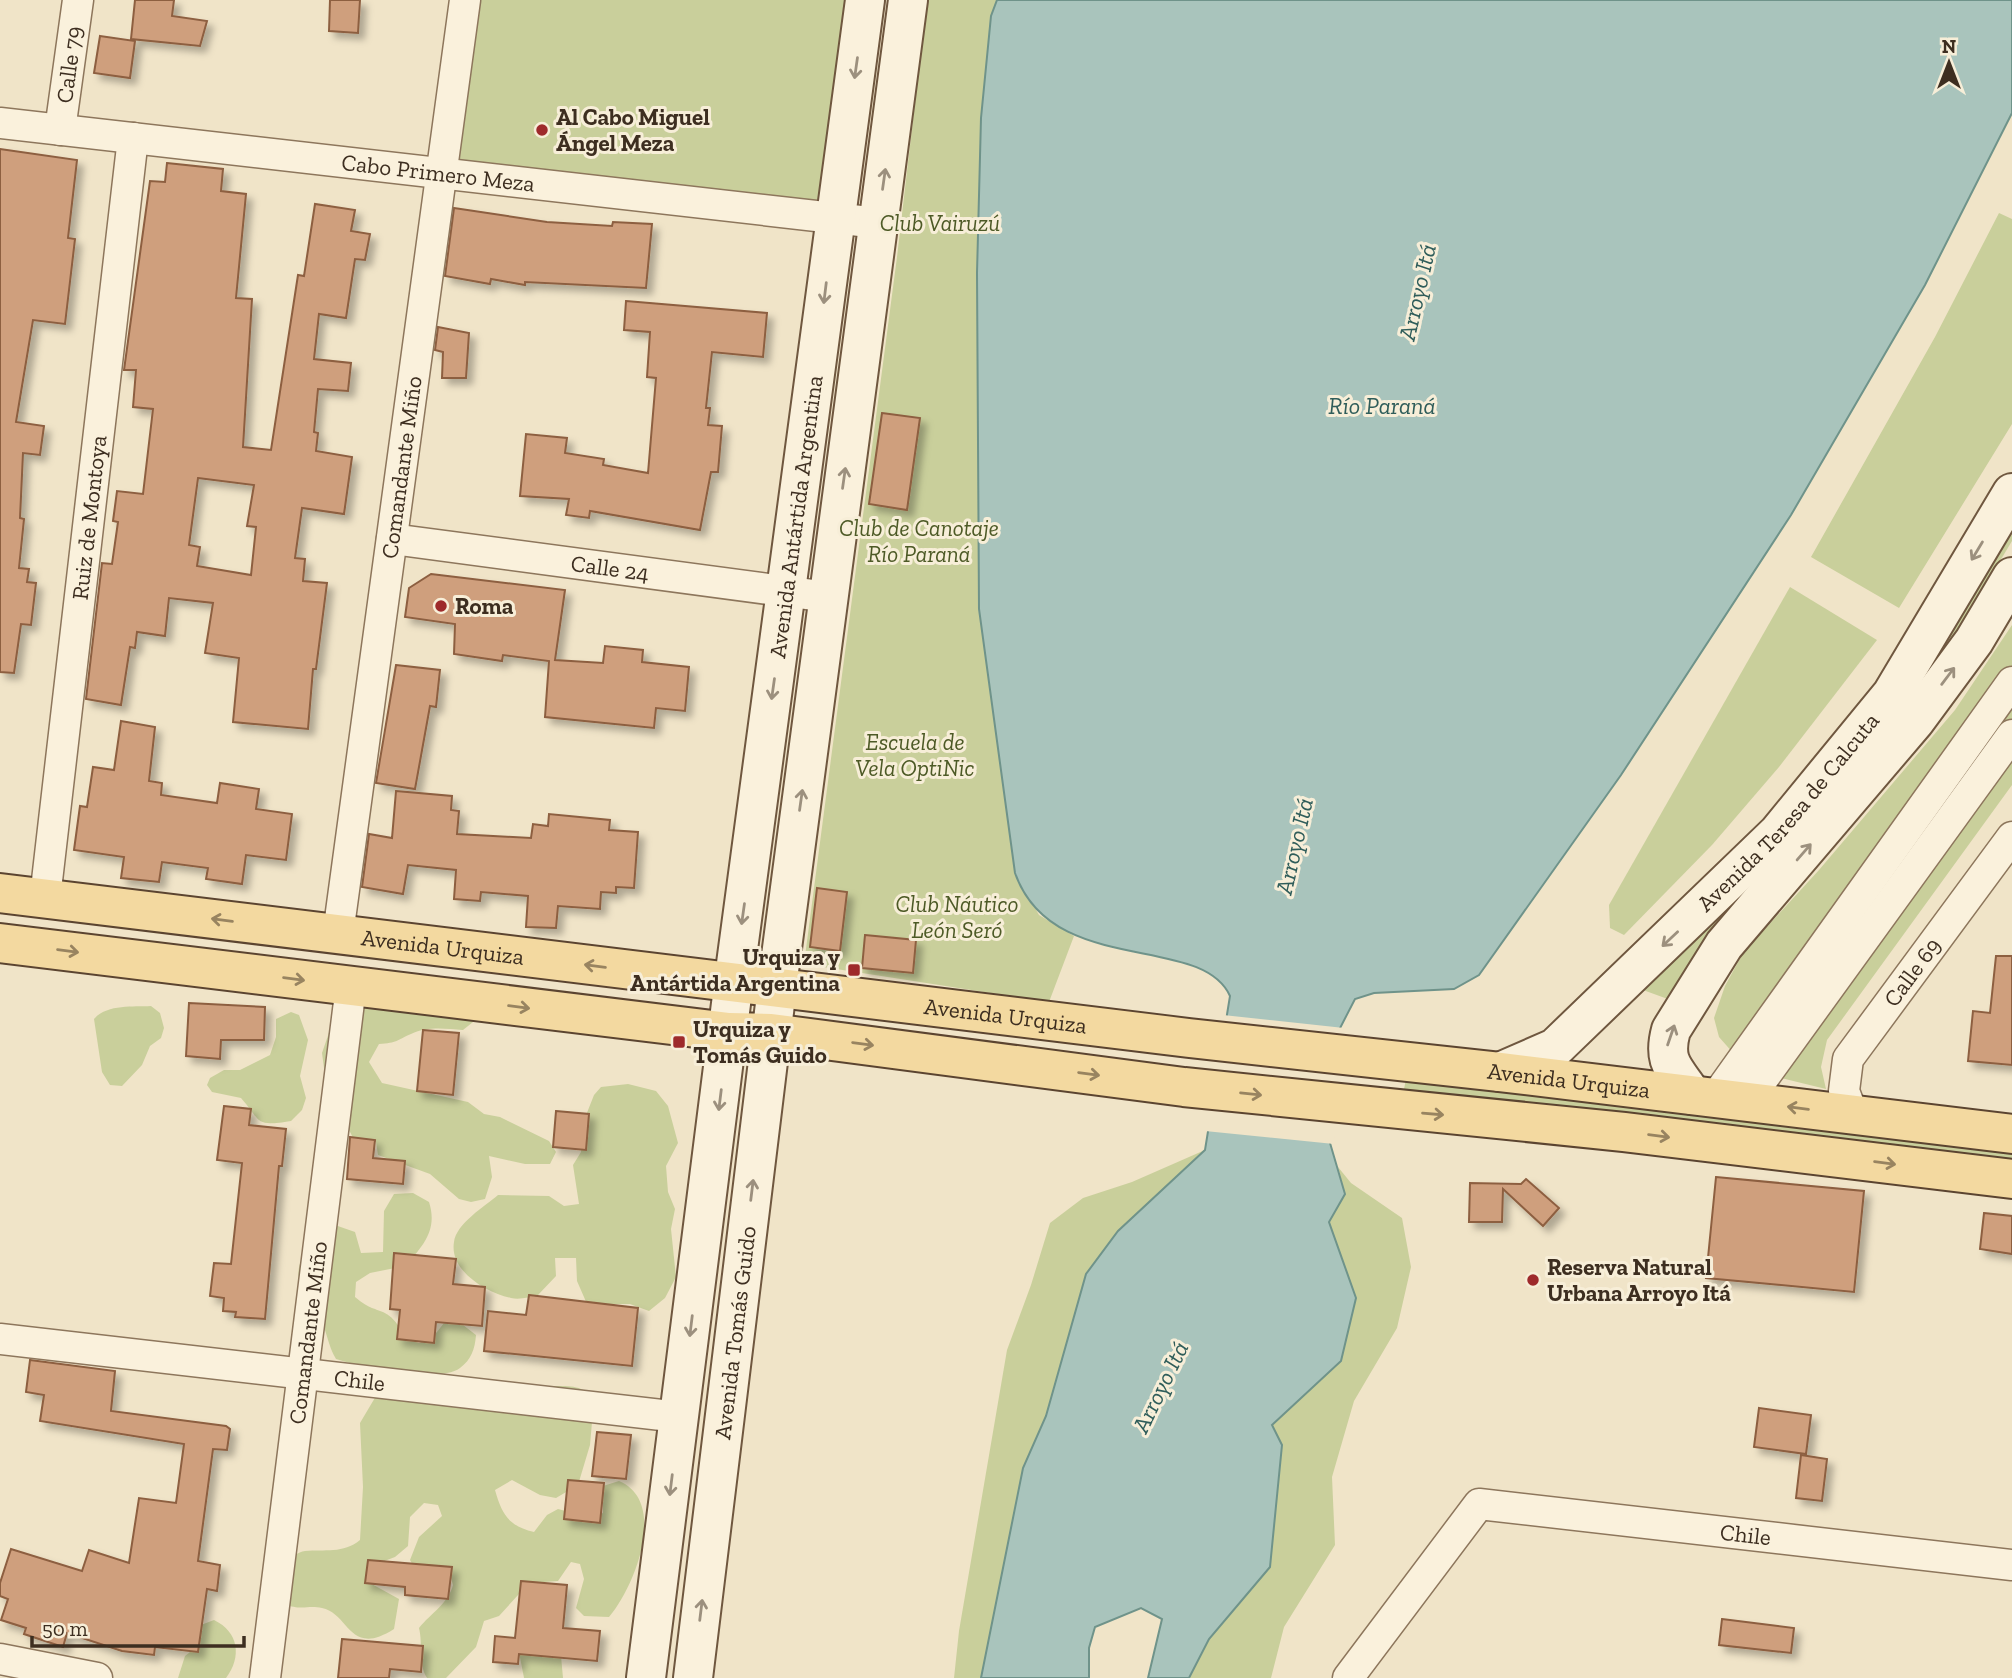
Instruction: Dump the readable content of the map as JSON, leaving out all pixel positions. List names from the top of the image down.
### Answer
{
  "streets": {
    "main road": [
      "Avenida Antártida Argentina",
      "Avenida Teresa de Calcuta",
      "Avenida Urquiza",
      "Avenida Tomás Guido"
    ],
    "street": [
      "Calle 79",
      "Cabo Primero Meza",
      "Comandante Miño",
      "Ruiz de Montoya",
      "Calle 24",
      "Calle 69",
      "Chile"
    ]
  },
  "crossings": [
    ["Calle 79", "Cabo Primero Meza"],
    ["Cabo Primero Meza", "Comandante Miño"],
    ["Cabo Primero Meza", "Avenida Antártida Argentina"],
    ["Cabo Primero Meza", "Ruiz de Montoya"],
    ["Comandante Miño", "Calle 24"],
    ["Comandante Miño", "Avenida Urquiza"],
    ["Comandante Miño", "Chile"],
    ["Avenida Antártida Argentina", "Calle 24"],
    ["Avenida Antártida Argentina", "Avenida Urquiza"],
    ["Avenida Antártida Argentina", "Avenida Tomás Guido"],
    ["Ruiz de Montoya", "Avenida Urquiza"],
    ["Avenida Teresa de Calcuta", "Avenida Urquiza"],
    ["Avenida Urquiza", "Calle 69"],
    ["Avenida Urquiza", "Avenida Tomás Guido"],
    ["Avenida Tomás Guido", "Chile"]
  ],
  "water": ["Arroyo Itá", "Río Paraná"],
  "parks": [
    "Club Vairuzú",
    "Club de Canotaje Río Paraná",
    "Escuela de Vela OptiNic",
    "Club Náutico León Seró"
  ],
  "places": {
    "other": ["Al Cabo Miguel Ángel Meza", "Roma", "Reserva Natural Urbana Arroyo Itá"],
    "transit": ["Urquiza y Antártida Argentina", "Urquiza y Tomás Guido"]
  },
  "scale_bar": "50 m",
  "north": "top"
}
